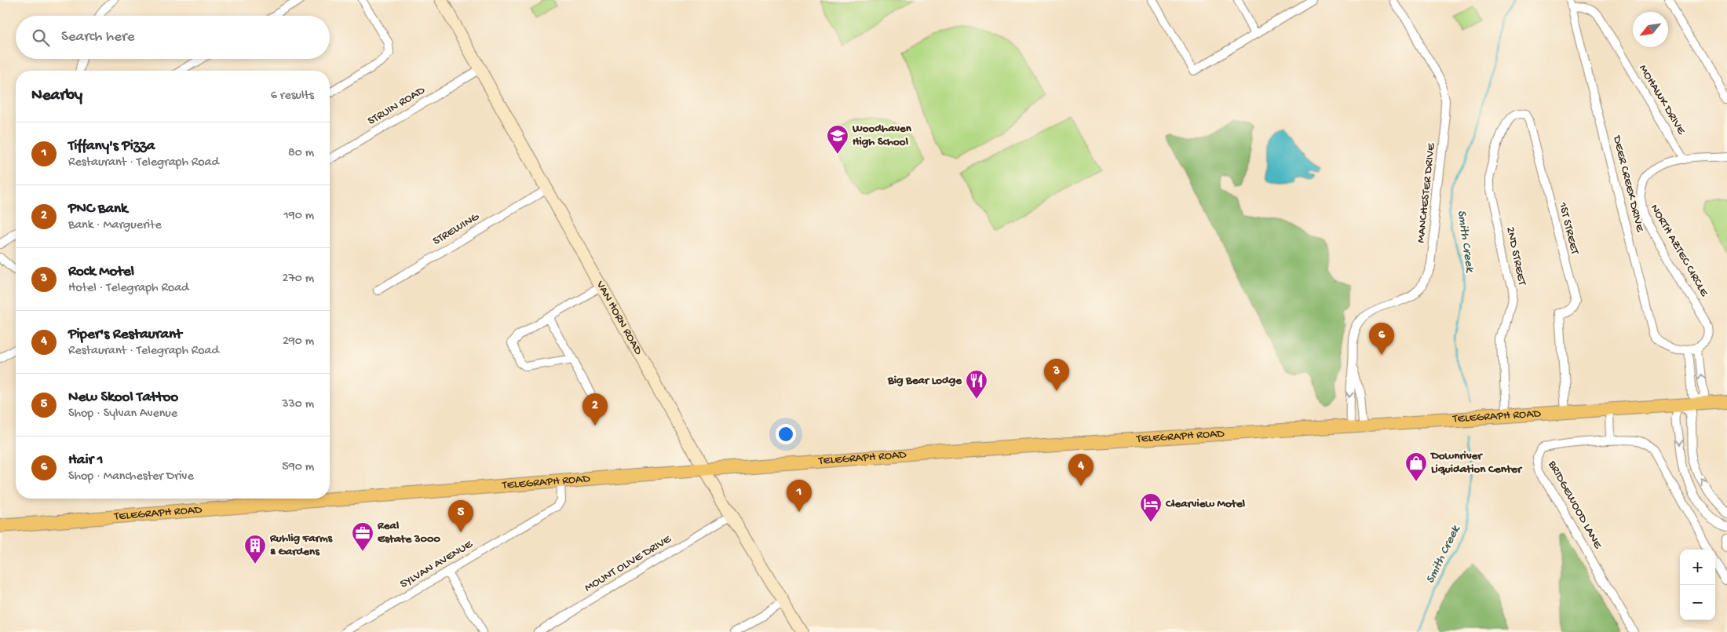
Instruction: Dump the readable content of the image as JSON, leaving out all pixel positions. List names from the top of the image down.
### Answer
{
  "streets": {
    "main road": ["VAN HORN ROAD", "TELEGRAPH ROAD"],
    "street": [
      "MOHAWK DRIVE",
      "STRUIN ROAD",
      "DEER CREEK DRIVE",
      "MANCHESTER DRIVE",
      "1ST STREET",
      "STREWING",
      "NORTH AZTEC CIRCLE",
      "2ND STREET",
      "BRIDGEWOOD LANE",
      "MOUNT OLIVE DRIVE",
      "SYLVAN AVENUE"
    ]
  },
  "crossings": [
    ["MOHAWK DRIVE", "DEER CREEK DRIVE"],
    ["MOHAWK DRIVE", "NORTH AZTEC CIRCLE"],
    ["STRUIN ROAD", "VAN HORN ROAD"],
    ["DEER CREEK DRIVE", "NORTH AZTEC CIRCLE"],
    ["MANCHESTER DRIVE", "TELEGRAPH ROAD"],
    ["1ST STREET", "2ND STREET"],
    ["1ST STREET", "TELEGRAPH ROAD"],
    ["STREWING", "VAN HORN ROAD"],
    ["2ND STREET", "TELEGRAPH ROAD"],
    ["VAN HORN ROAD", "TELEGRAPH ROAD"],
    ["VAN HORN ROAD", "MOUNT OLIVE DRIVE"],
    ["TELEGRAPH ROAD", "SYLVAN AVENUE"]
  ],
  "water": ["Smith Creek"],
  "places": {
    "school or university": ["Woodhaven High School"],
    "restaurant": ["Big Bear Lodge"],
    "shop": ["Downriver Liquidation Center"],
    "hotel": ["Clearview Motel"],
    "office": ["Real Estate 3000"],
    "building": ["Ruhlig Farms & Gardens"]
  },
  "north": "bottom left",
  "page": {
    "search": "Search here",
    "heading": ["Nearby", "6 results"],
    "list": [
      {
        "mark": "1",
        "name": "Tiffany's Pizza",
        "note": "Restaurant · Telegraph Road",
        "value": "80 m"
      },
      {
        "mark": "2",
        "name": "PNC Bank",
        "note": "Bank · Marguerite",
        "value": "190 m"
      },
      {
        "mark": "3",
        "name": "Rock Motel",
        "note": "Hotel · Telegraph Road",
        "value": "270 m"
      },
      {
        "mark": "4",
        "name": "Piper's Restaurant",
        "note": "Restaurant · Telegraph Road",
        "value": "290 m"
      },
      {
        "mark": "5",
        "name": "New Skool Tattoo",
        "note": "Shop · Sylvan Avenue",
        "value": "330 m"
      },
      {
        "mark": "6",
        "name": "Hair 1",
        "note": "Shop · Manchester Drive",
        "value": "590 m"
      }
    ],
    "pins": [
      "6",
      "3",
      "2",
      "4",
      "1",
      "5"
    ],
    "map_buttons": ["+", "−"]
  }
}
